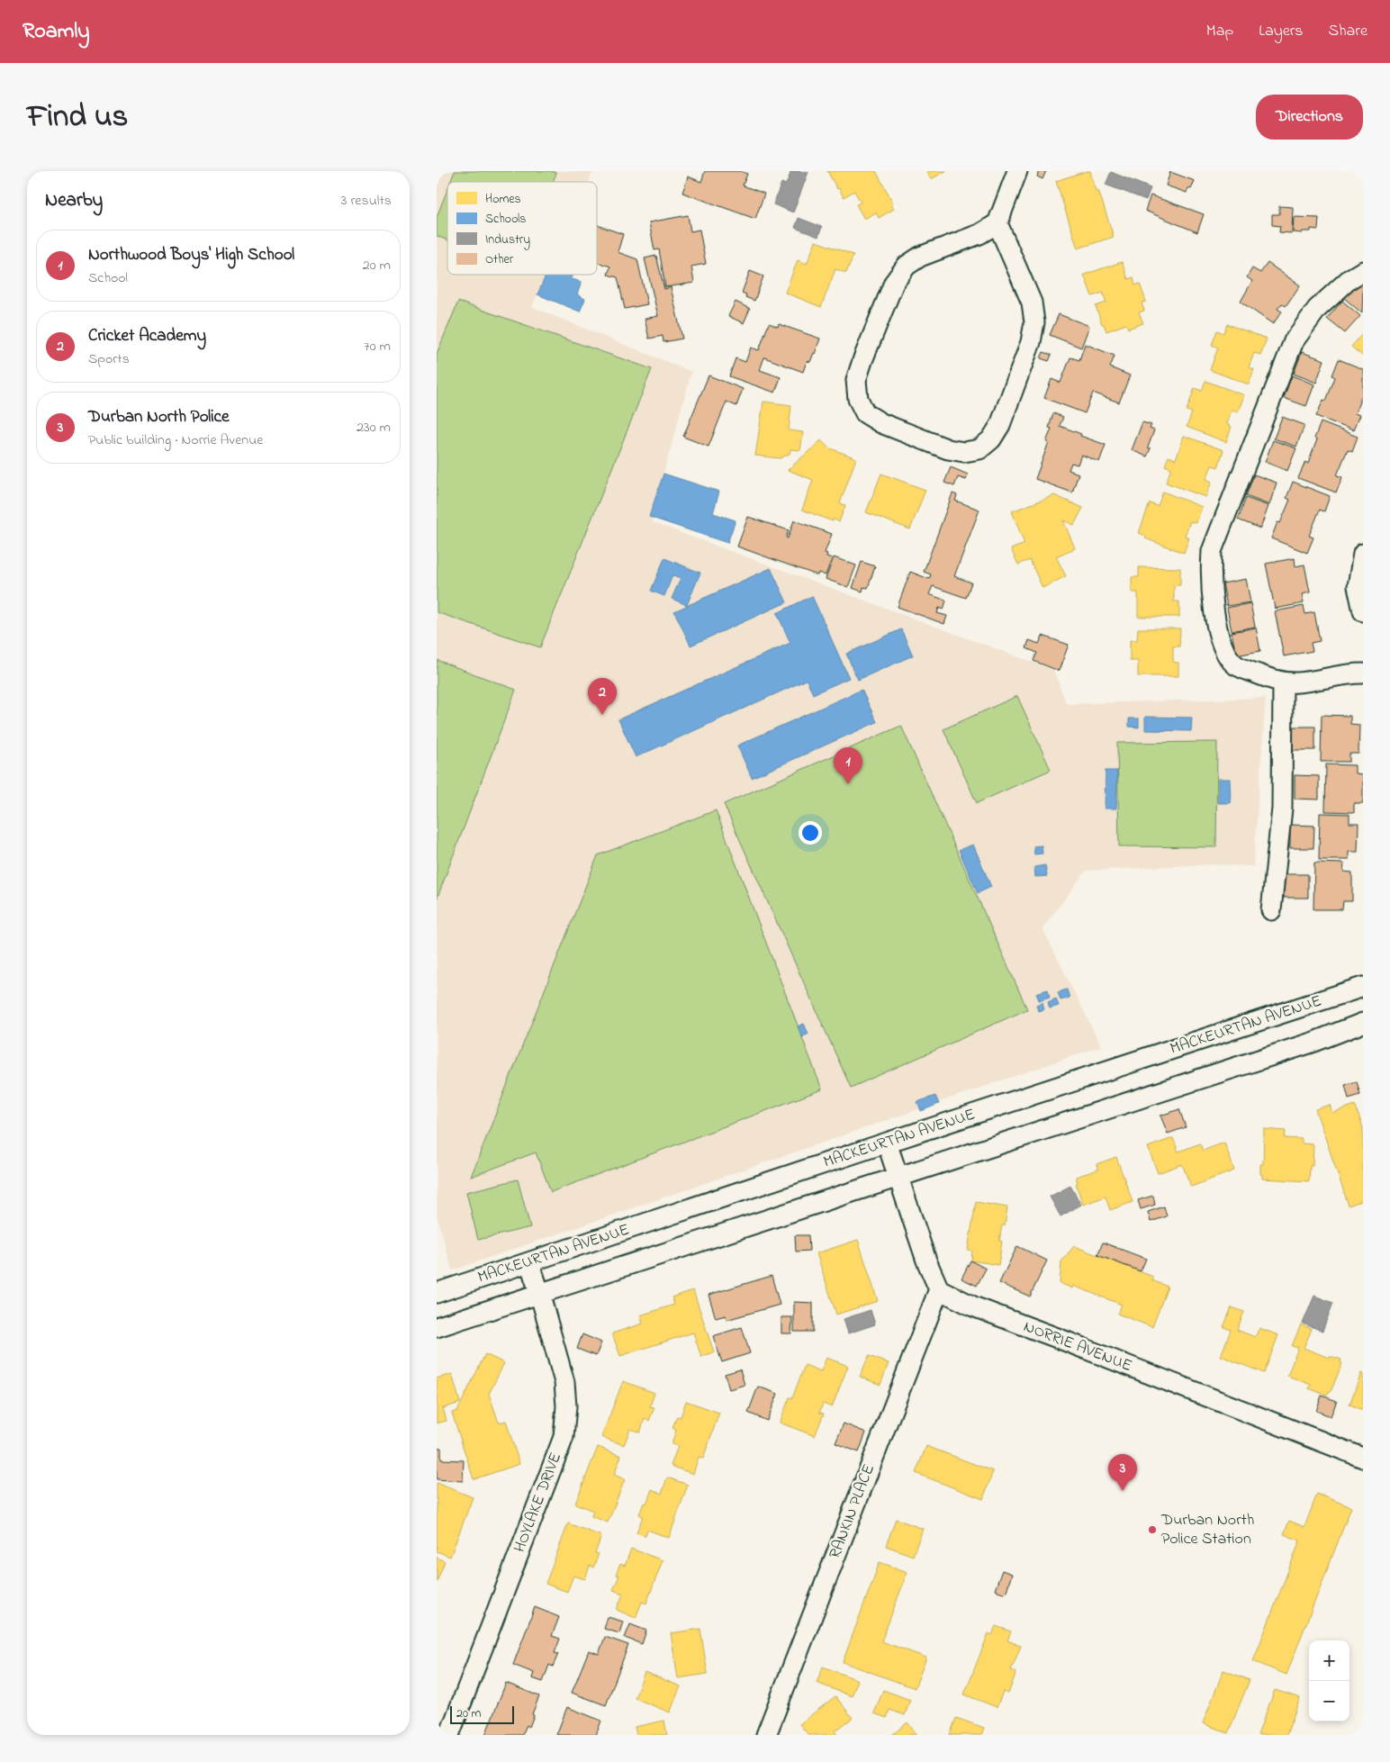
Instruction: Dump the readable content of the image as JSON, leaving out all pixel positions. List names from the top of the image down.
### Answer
{
  "streets": {
    "street": [
      "MACKEURTAN AVENUE",
      "NORRIE AVENUE",
      "HOYLAKE DRIVE",
      "RANKIN PLACE"
    ]
  },
  "crossings": [
    ["MACKEURTAN AVENUE", "HOYLAKE DRIVE"],
    ["NORRIE AVENUE", "RANKIN PLACE"]
  ],
  "places": ["Durban North Police Station"],
  "legend": [
    "Homes",
    "Schools",
    "Industry",
    "Other"
  ],
  "scale_bar": "20 m",
  "page": {
    "header": "Roamly",
    "nav": ["Map", "Layers", "Share"],
    "title": "Find us",
    "buttons": "Directions",
    "heading": ["Nearby", "3 results"],
    "list": [
      {
        "mark": "1",
        "name": "Northwood Boys' High School",
        "note": "School",
        "value": "20 m"
      },
      {
        "mark": "2",
        "name": "Cricket Academy",
        "note": "Sports",
        "value": "70 m"
      },
      {
        "mark": "3",
        "name": "Durban North Police",
        "note": "Public building · Norrie Avenue",
        "value": "230 m"
      }
    ],
    "pins": ["2", "1", "3"],
    "map_buttons": ["+", "−"],
    "scale": "20 m"
  }
}
